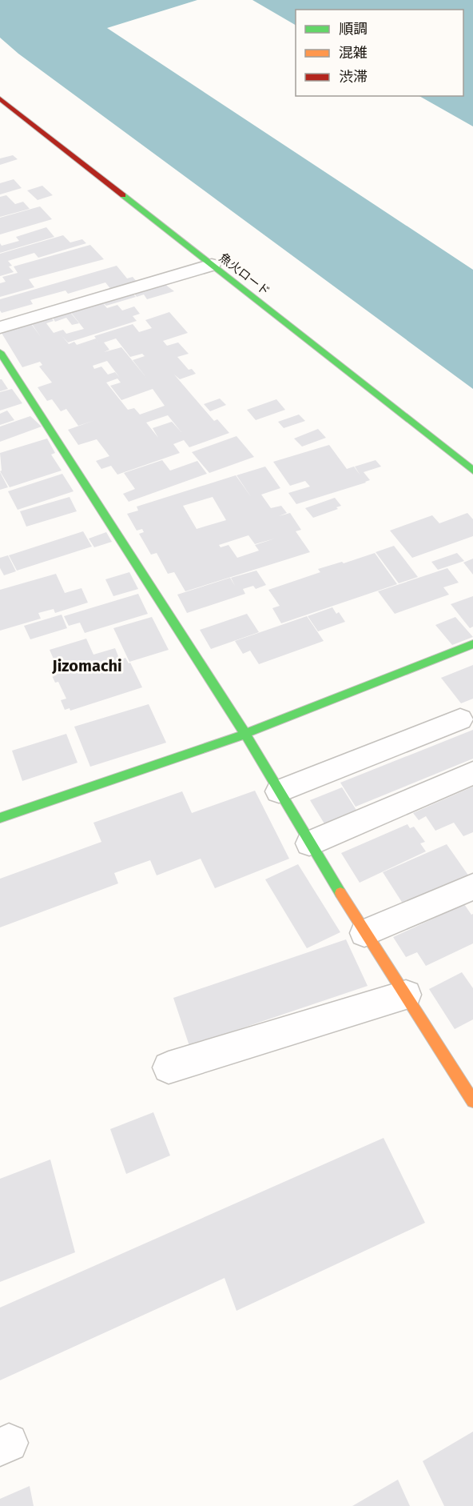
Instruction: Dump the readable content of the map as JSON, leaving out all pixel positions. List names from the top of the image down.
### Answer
{
  "streets": {
    "street": ["魚火ロード"]
  },
  "districts": ["Jizomachi"],
  "legend": ["順調", "混雑", "渋滞"]
}
